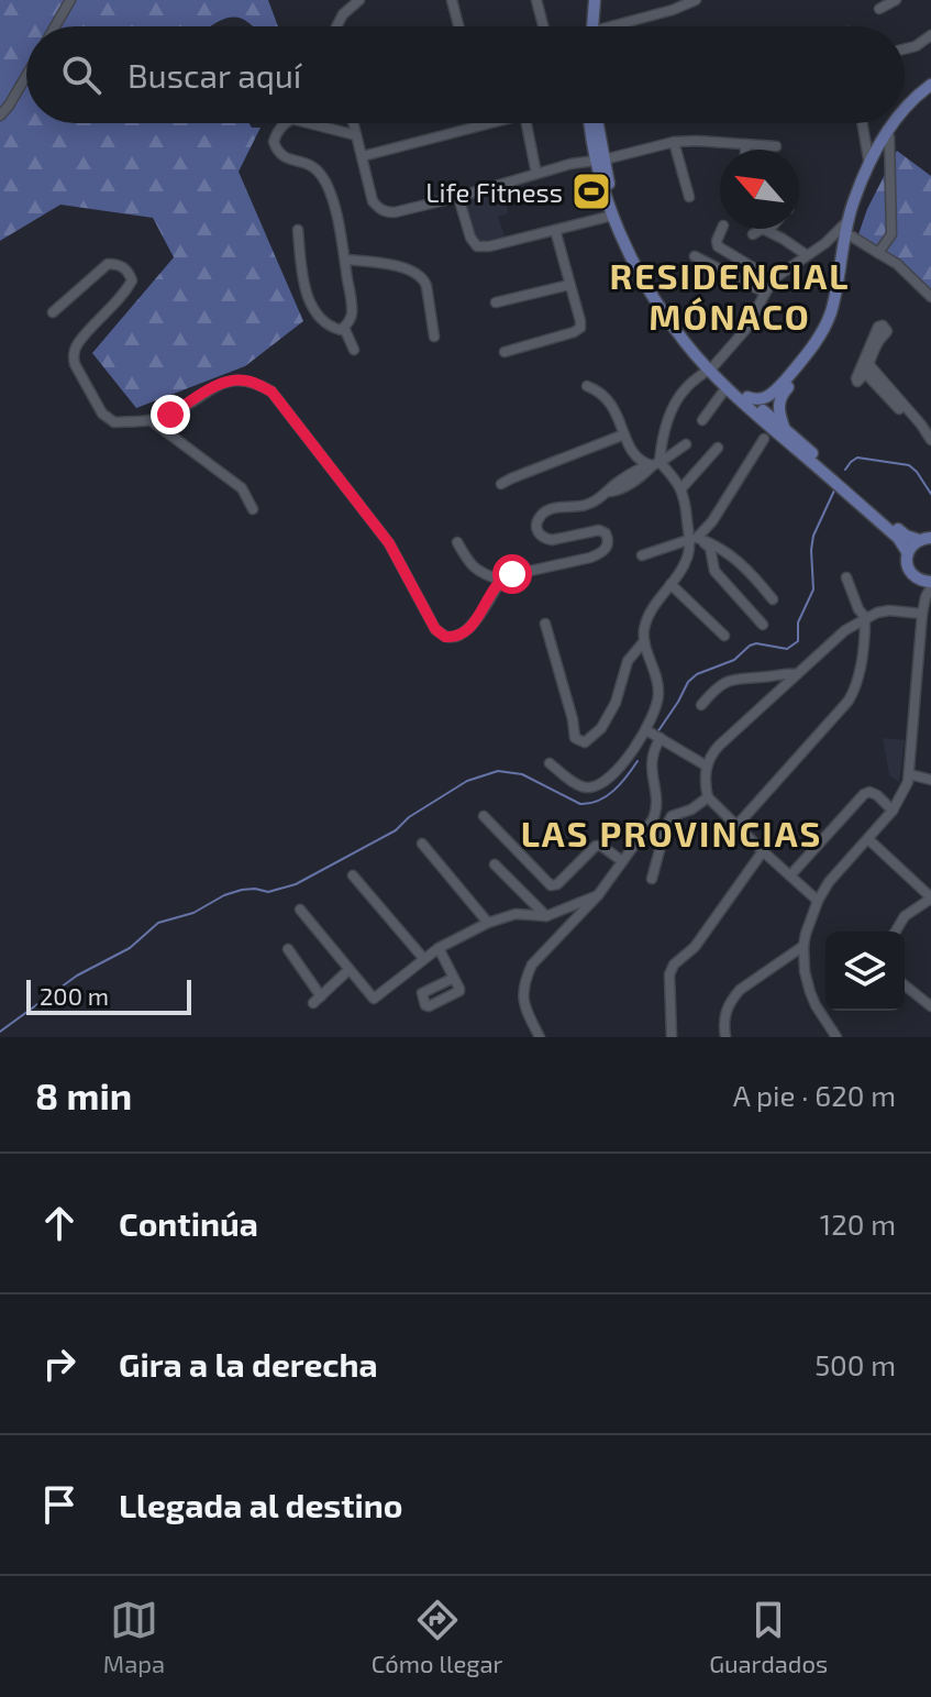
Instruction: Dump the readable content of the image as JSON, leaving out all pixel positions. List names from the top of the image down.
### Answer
{
  "districts": ["RESIDENCIAL MÓNACO", "LAS PROVINCIAS"],
  "places": {
    "sports": ["Life Fitness"]
  },
  "scale_bar": "200 m",
  "north": "top left",
  "page": {
    "search": "Buscar aquí",
    "scale": "200 m",
    "heading": ["8 min", "A pie · 620 m"],
    "list": [
      ["Continúa", "120 m"],
      ["Gira a la derecha", "500 m"],
      "Llegada al destino"
    ],
    "nav": ["Mapa", "Cómo llegar", "Guardados"]
  }
}
